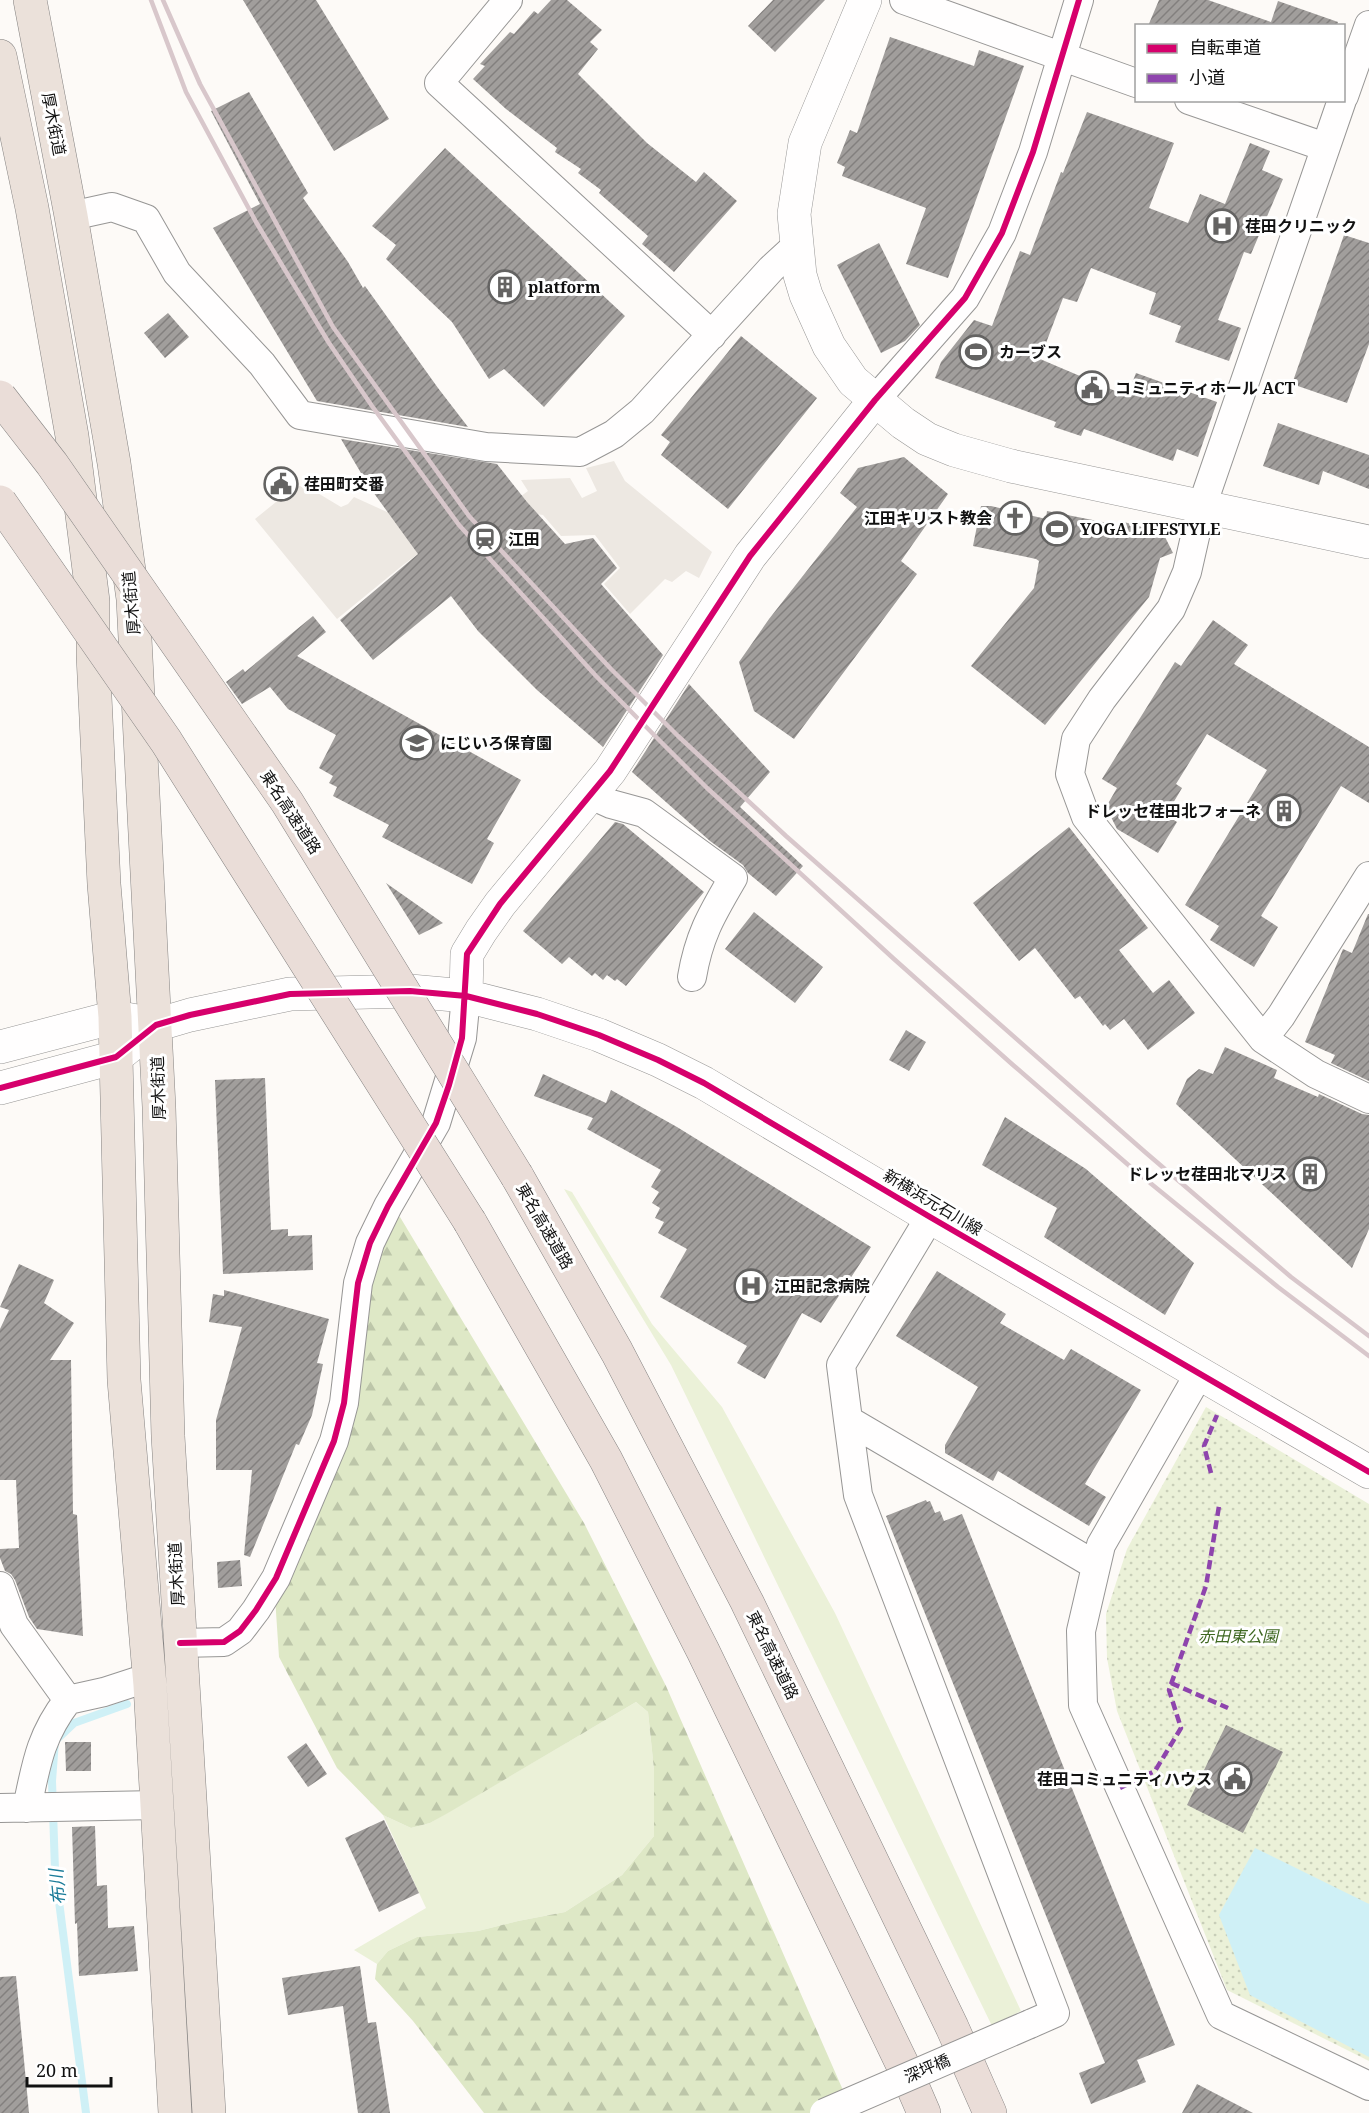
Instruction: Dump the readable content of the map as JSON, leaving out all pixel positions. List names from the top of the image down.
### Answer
{
  "streets": {
    "highway": ["厚木街道", "東名高速道路"],
    "street": ["新横浜元石川線", "深坪橋"]
  },
  "crossings": [
    ["厚木街道", "新横浜元石川線"]
  ],
  "water": ["布川"],
  "parks": ["赤田東公園"],
  "places": {
    "hospital": ["荏田クリニック", "江田記念病院"],
    "building": ["platform", "ドレッセ荏田北フォーネ", "ドレッセ荏田北マリス"],
    "sports": ["カーブス", "YOGA LIFESTYLE"],
    "public building": ["コミュニティホール ACT", "荏田町交番", "荏田コミュニティハウス"],
    "church": ["江田キリスト教会"],
    "station": ["江田"],
    "school or university": ["にじいろ保育園"]
  },
  "legend": ["自転車道", "小道"],
  "scale_bar": "20 m"
}
